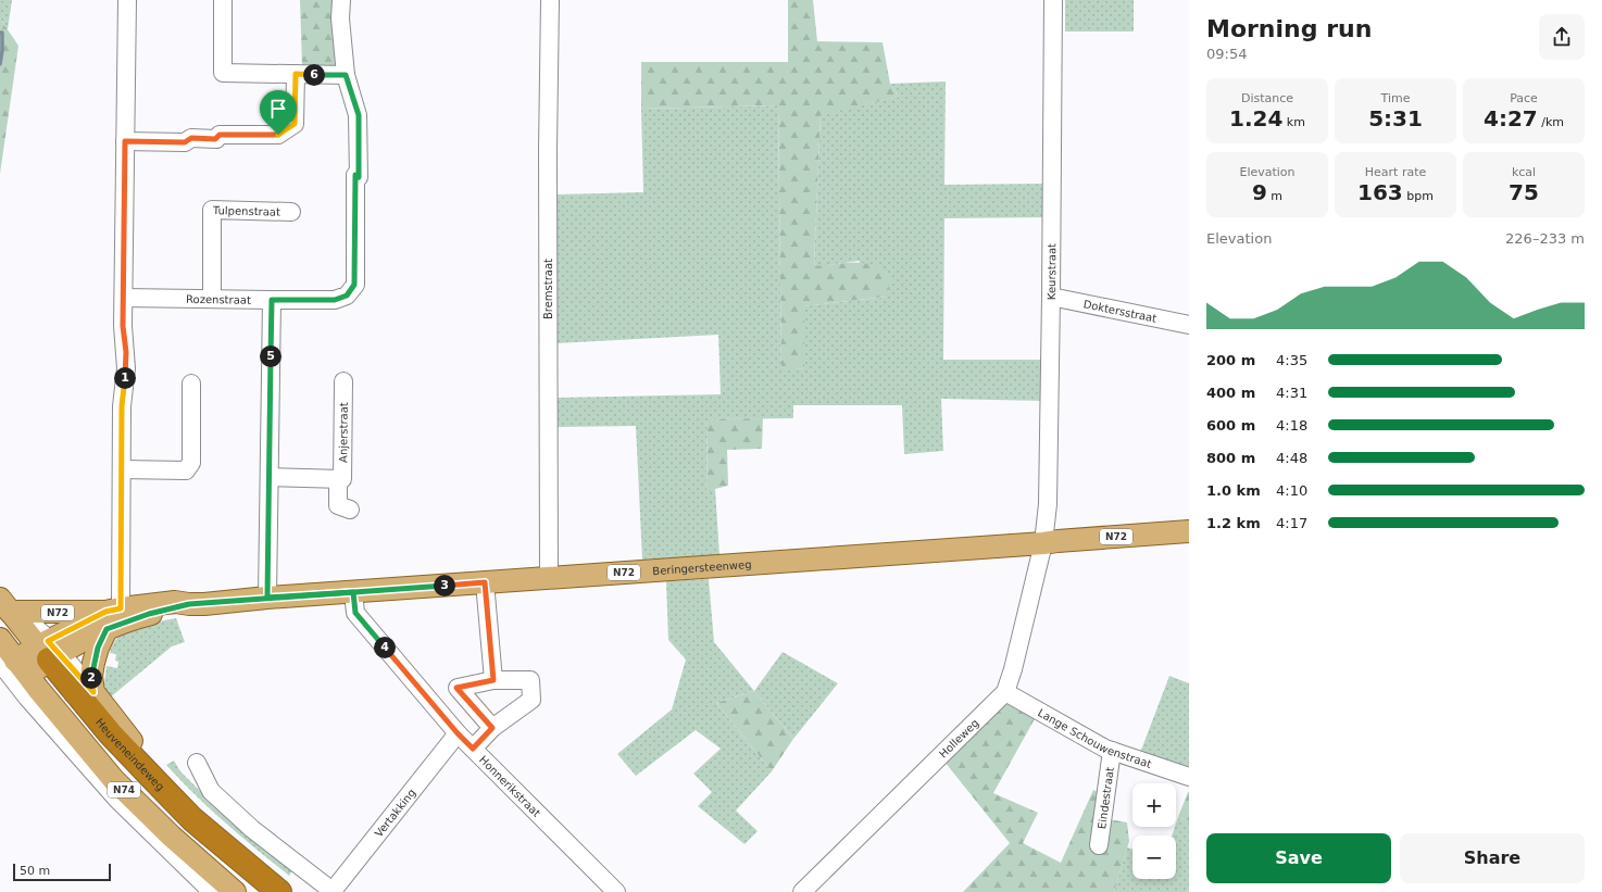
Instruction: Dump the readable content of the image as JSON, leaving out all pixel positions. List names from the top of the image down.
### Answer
{
  "streets": {
    "highway": ["Heuveneindeweg", "N74"],
    "main road": ["N72", "Beringersteenweg"],
    "street": [
      "Tulpenstraat",
      "Keurstraat",
      "Bremstraat",
      "Rozenstraat",
      "Doktersstraat",
      "Anjerstraat",
      "Lange Schouwenstraat",
      "Holleweg",
      "Honnerikstraat",
      "Eindestraat",
      "Vertakking"
    ]
  },
  "crossings": [
    ["Tulpenstraat", "Rozenstraat"],
    ["Keurstraat", "Doktersstraat"],
    ["Keurstraat", "Beringersteenweg"],
    ["Keurstraat", "Holleweg"],
    ["Bremstraat", "Beringersteenweg"],
    ["Beringersteenweg", "Holleweg"],
    ["Beringersteenweg", "Heuveneindeweg"],
    ["Beringersteenweg", "Honnerikstraat"],
    ["Lange Schouwenstraat", "Holleweg"],
    ["Lange Schouwenstraat", "Eindestraat"],
    ["Heuveneindeweg", "N74"],
    ["Honnerikstraat", "Vertakking"]
  ],
  "scale_bar": "50 m",
  "page": {
    "heading": ["Morning run", "09:54"],
    "pins": [
      "6",
      "5",
      "1",
      "3",
      "4",
      "2"
    ],
    "stats": [
      ["Distance", "1.24 km"],
      ["Time", "5:31"],
      ["Pace", "4:27 /km"],
      ["Elevation", "9 m"],
      ["Heart rate", "163 bpm"],
      ["kcal", "75"]
    ],
    "chart": ["Elevation", "226–233 m"],
    "list": [
      {
        "name": "200 m",
        "note": "4:35"
      },
      {
        "name": "400 m",
        "note": "4:31"
      },
      {
        "name": "600 m",
        "note": "4:18"
      },
      {
        "name": "800 m",
        "note": "4:48"
      },
      {
        "name": "1.0 km",
        "note": "4:10"
      },
      {
        "name": "1.2 km",
        "note": "4:17"
      }
    ],
    "map_buttons": ["+", "−"],
    "buttons": ["Save", "Share"],
    "scale": "50 m"
  }
}
